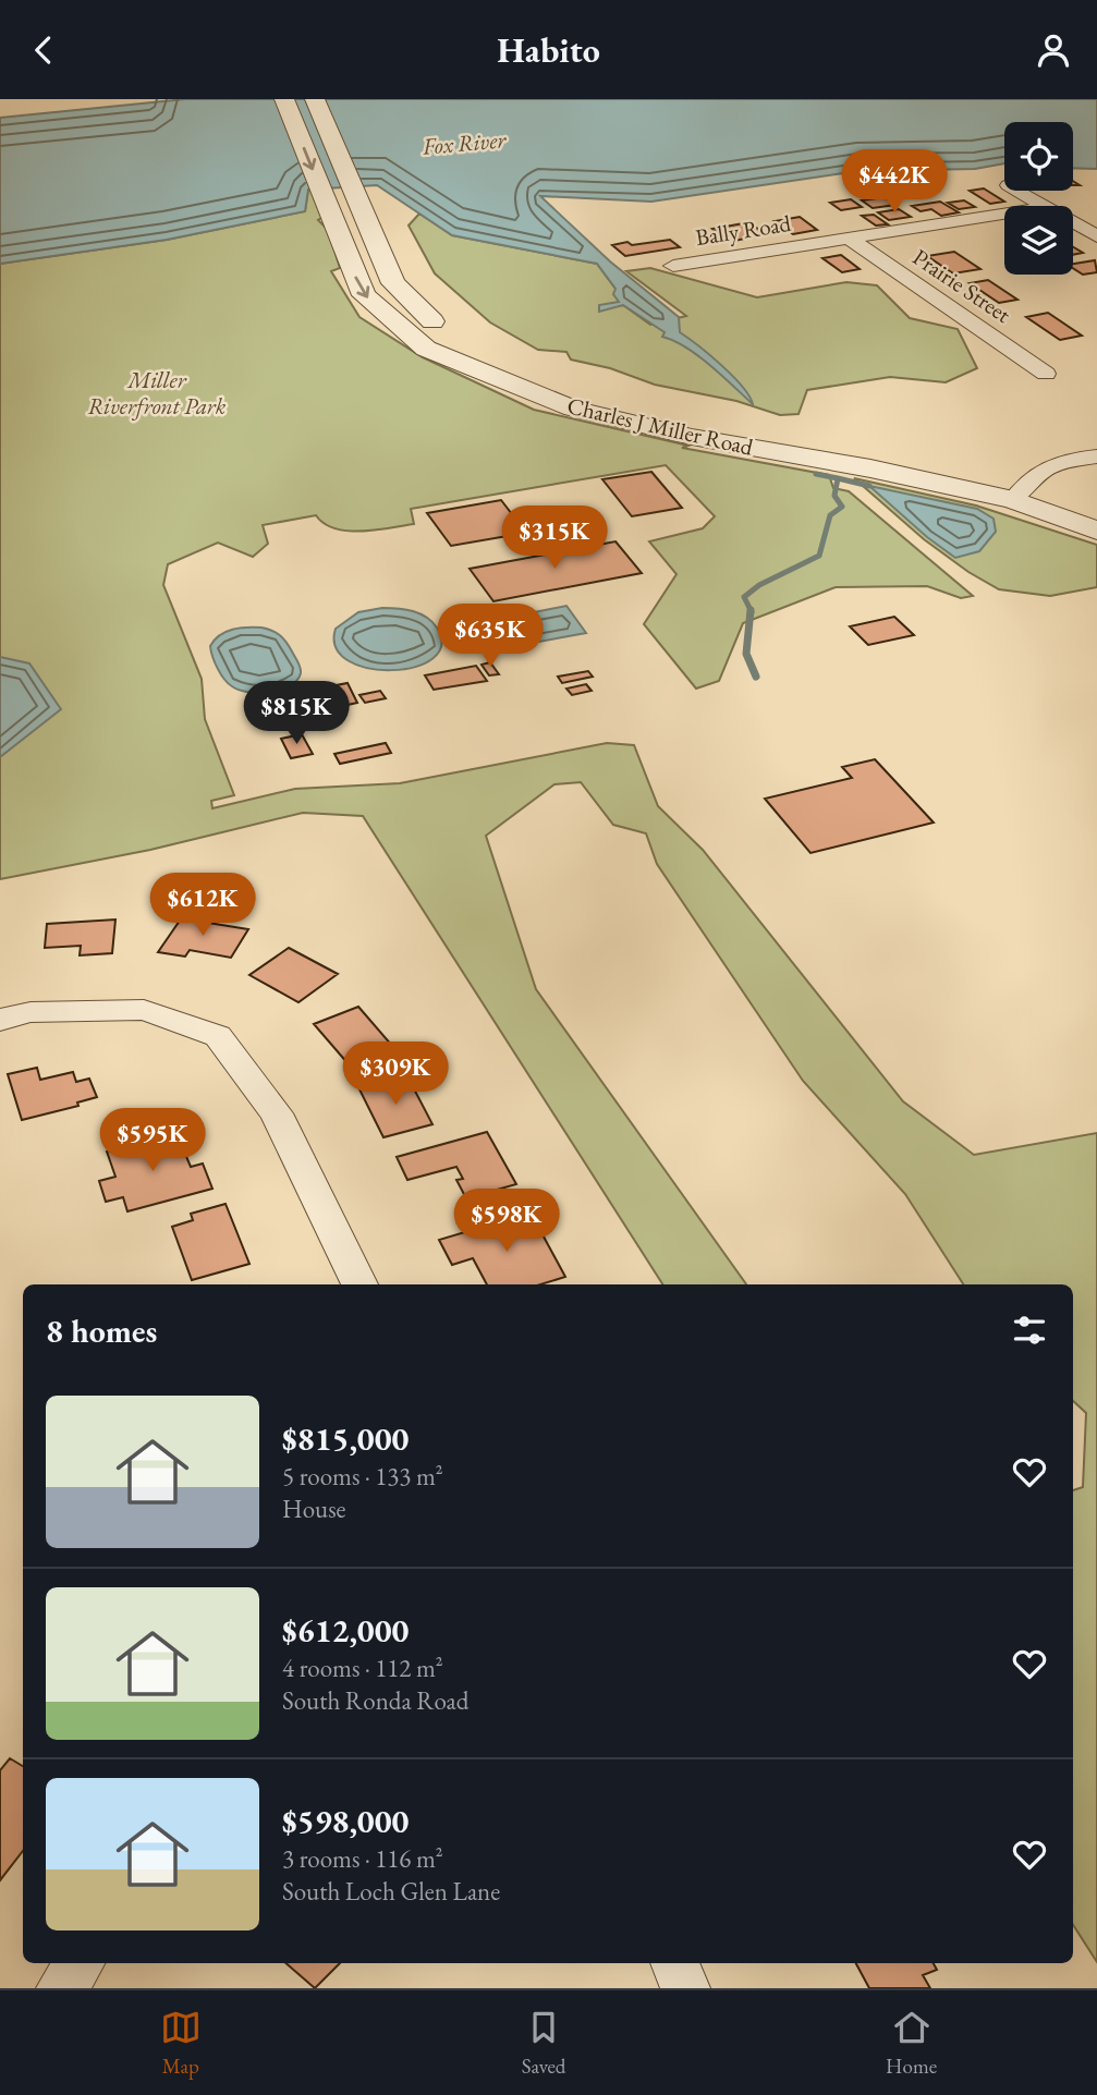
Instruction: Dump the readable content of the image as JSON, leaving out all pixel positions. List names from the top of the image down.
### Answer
{
  "streets": {
    "street": ["Bally Road", "Prairie Street", "Charles J Miller Road"]
  },
  "crossings": [
    ["Bally Road", "Prairie Street"]
  ],
  "water": ["Fox River"],
  "parks": ["Miller Riverfront Park"],
  "page": {
    "header": "Habito",
    "price": [
      "$442K",
      "$315K",
      "$635K",
      "$815K",
      "$612K",
      "$309K",
      "$595K",
      "$598K"
    ],
    "heading": "8 homes",
    "list": [
      {
        "name": "$815,000",
        "note": "5 rooms · 133 m² · House"
      },
      {
        "name": "$612,000",
        "note": "4 rooms · 112 m² · South Ronda Road"
      },
      {
        "name": "$598,000",
        "note": "3 rooms · 116 m² · South Loch Glen Lane"
      }
    ],
    "tabs": ["Map", "Saved", "Home"]
  }
}
